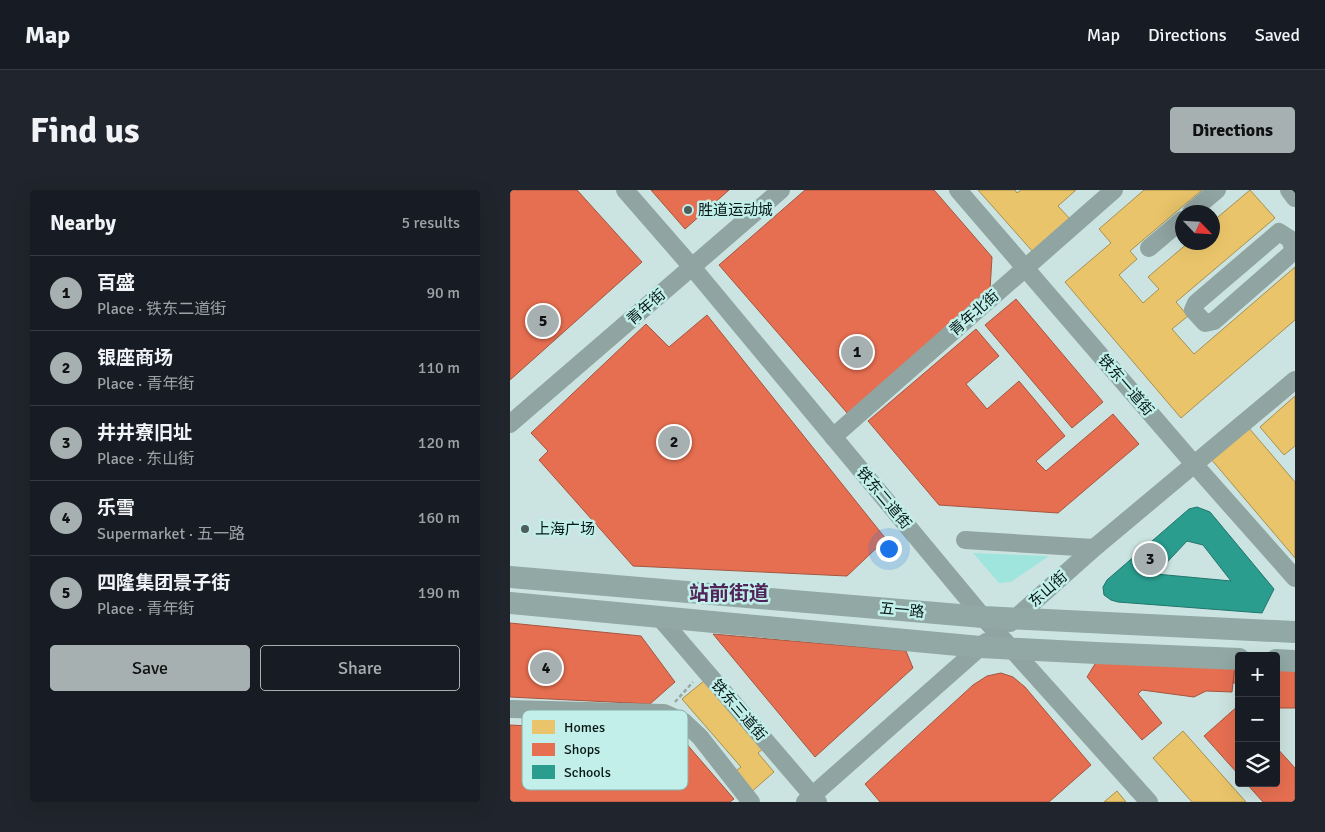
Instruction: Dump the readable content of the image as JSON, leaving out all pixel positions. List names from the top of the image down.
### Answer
{
  "streets": {
    "main road": ["五一路"],
    "street": [
      "青年街",
      "青年北街",
      "铁东一道街",
      "铁东二道街",
      "东山街",
      "铁东三道街"
    ]
  },
  "crossings": [
    ["青年街", "铁东二道街"],
    ["青年北街", "铁东一道街"],
    ["青年北街", "铁东二道街"],
    ["铁东一道街", "东山街"],
    ["铁东二道街", "五一路"],
    ["东山街", "五一路"],
    ["五一路", "铁东三道街"]
  ],
  "districts": ["站前街道"],
  "places": ["胜道运动城", "上海广场"],
  "legend": ["Homes", "Shops", "Schools"],
  "north": "bottom right",
  "page": {
    "header": "Map",
    "nav": ["Map", "Directions", "Saved"],
    "buttons": [
      "Directions",
      ["Save", "Share"]
    ],
    "title": "Find us",
    "heading": ["Nearby", "5 results"],
    "list": [
      {
        "mark": "1",
        "name": "百盛",
        "note": "Place · 铁东二道街",
        "value": "90 m"
      },
      {
        "mark": "2",
        "name": "银座商场",
        "note": "Place · 青年街",
        "value": "110 m"
      },
      {
        "mark": "3",
        "name": "井井寮旧址",
        "note": "Place · 东山街",
        "value": "120 m"
      },
      {
        "mark": "4",
        "name": "乐雪",
        "note": "Supermarket · 五一路",
        "value": "160 m"
      },
      {
        "mark": "5",
        "name": "四隆集团景子街",
        "note": "Place · 青年街",
        "value": "190 m"
      }
    ],
    "pins": [
      "5",
      "1",
      "2",
      "3",
      "4"
    ],
    "map_buttons": ["+", "−"]
  }
}
